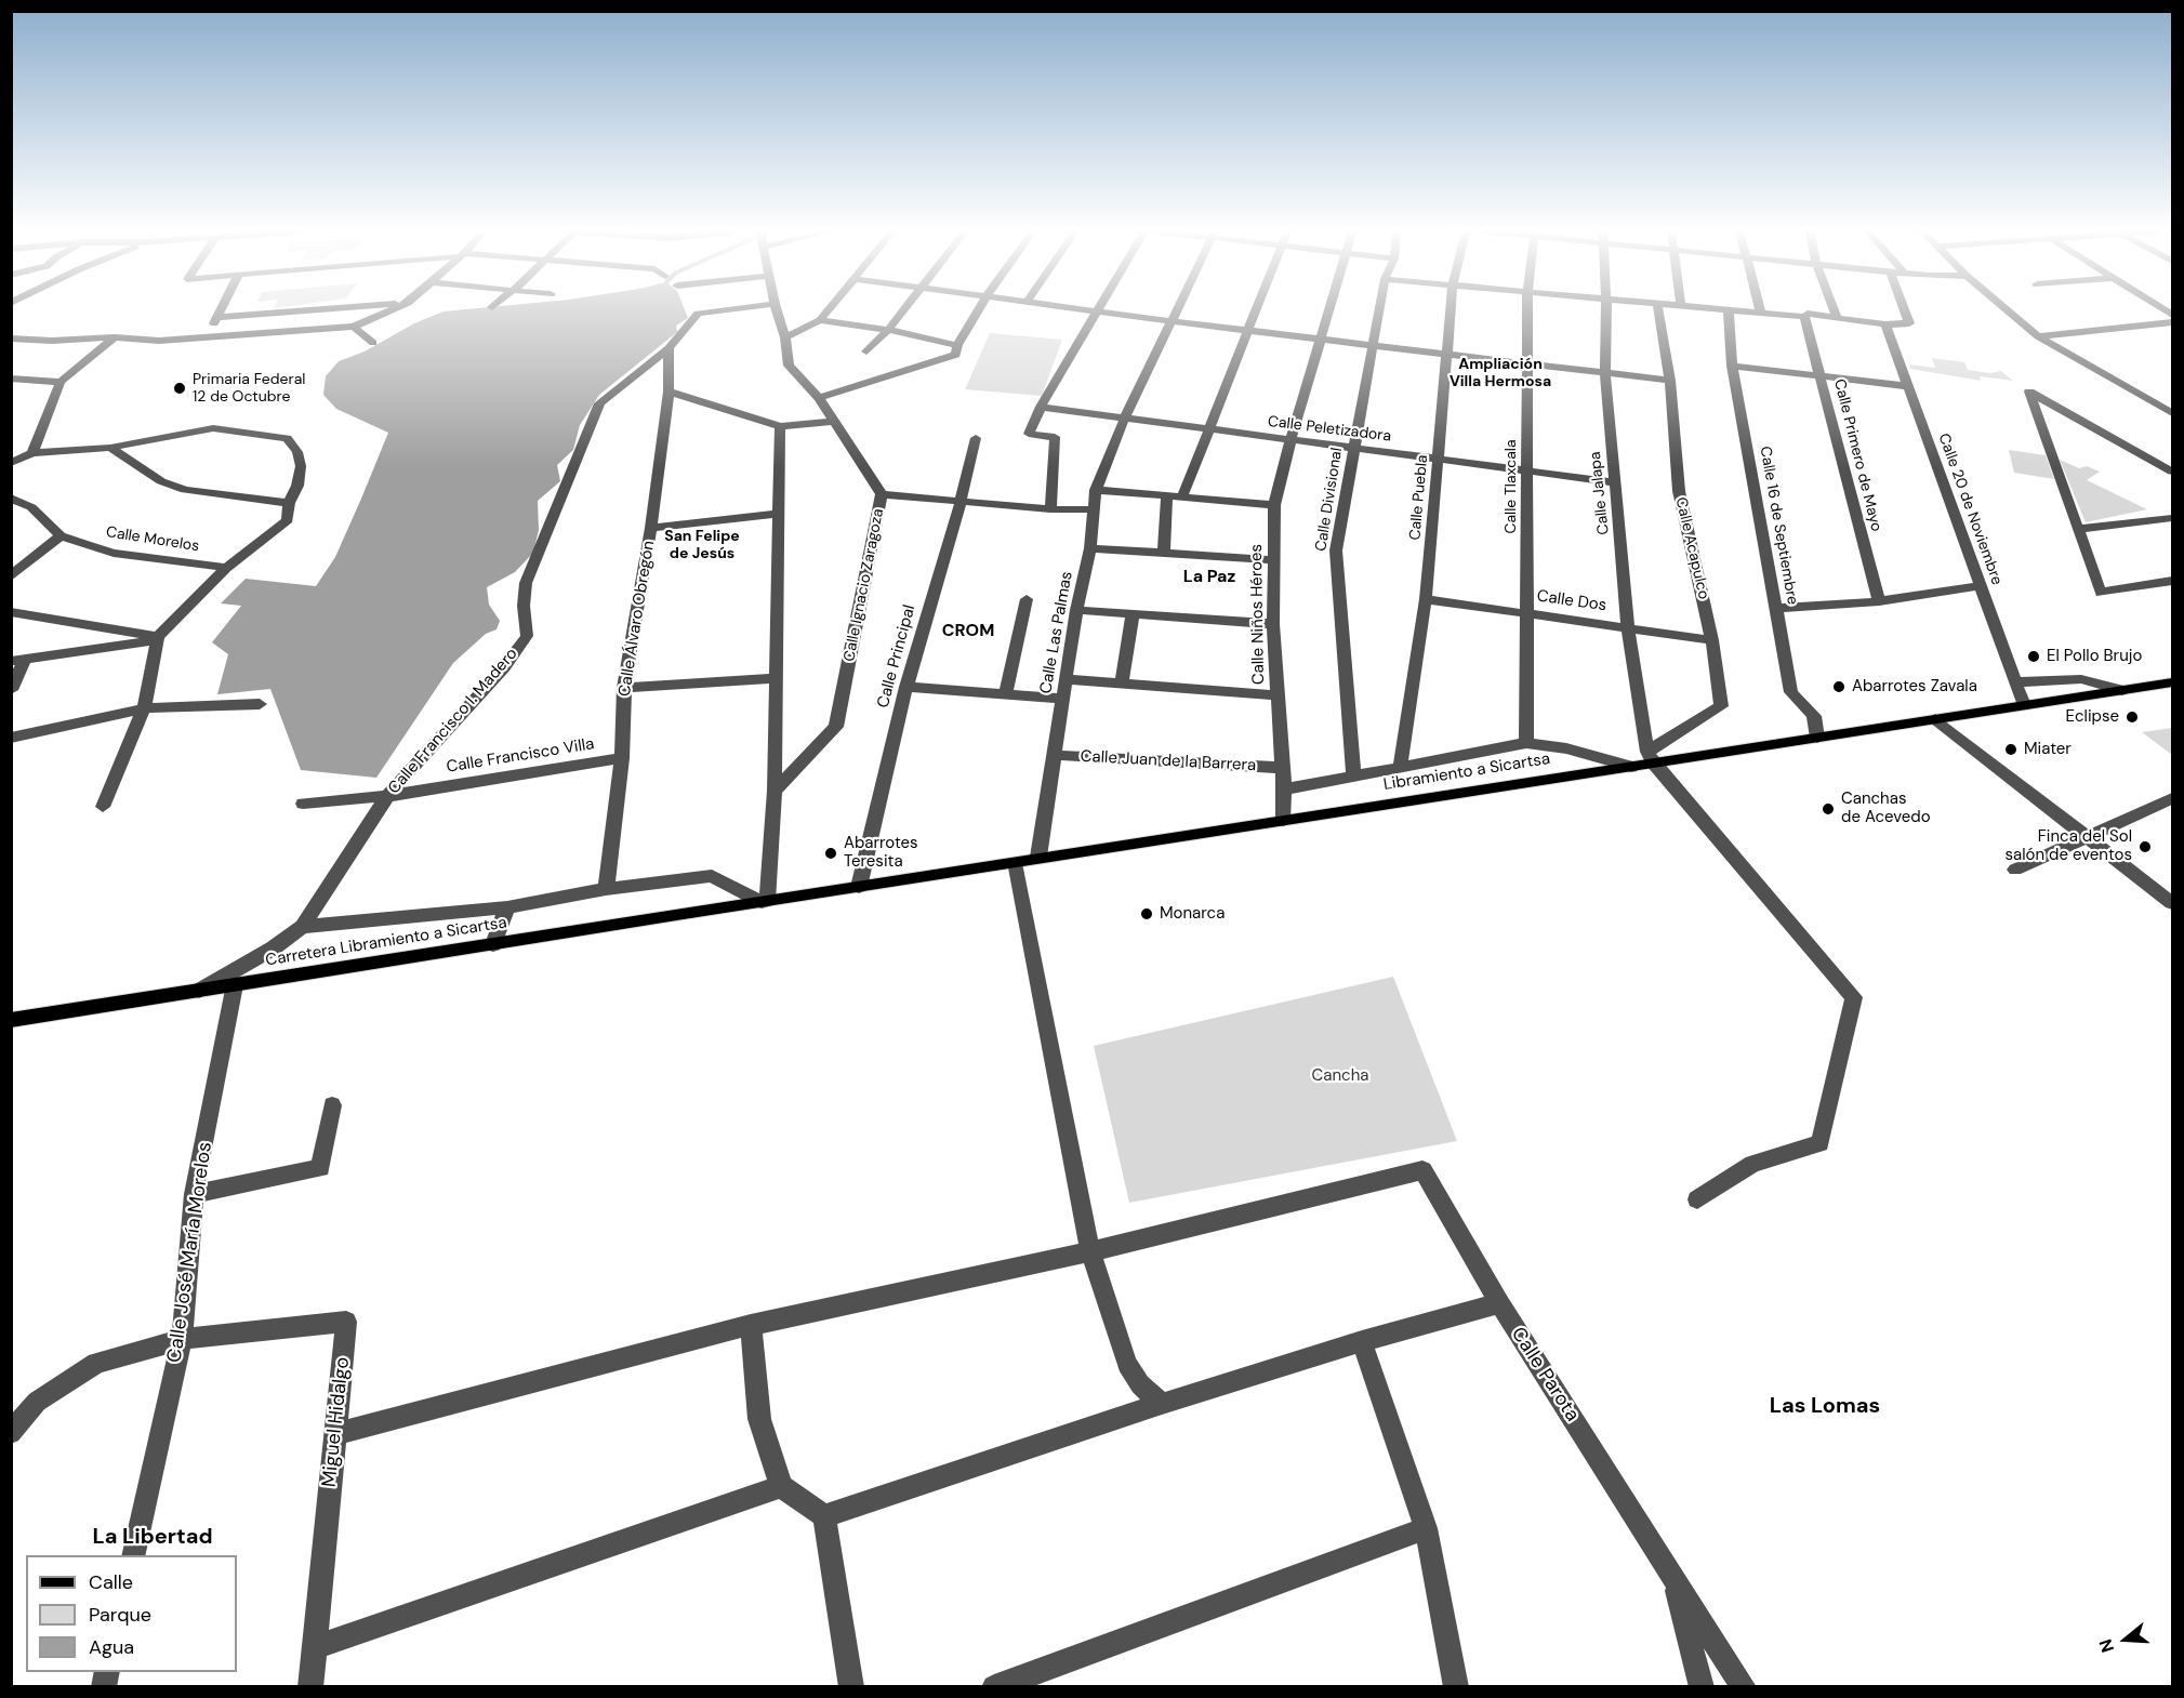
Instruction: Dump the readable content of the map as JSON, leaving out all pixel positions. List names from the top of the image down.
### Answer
{
  "streets": {
    "main road": ["Libramiento a Sicartsa", "Carretera Libramiento a Sicartsa"],
    "street": [
      "Calle Peletizadora",
      "Calle Primero de Mayo",
      "Calle Tlaxcala",
      "Calle Jalapa",
      "Calle Puebla",
      "Calle Divisional",
      "Calle 20 de Noviembre",
      "Calle 16 de Septiembre",
      "Calle Morelos",
      "Calle Acapulco",
      "Calle Ignacio Zaragoza",
      "Calle Dos",
      "Calle Niños Héroes",
      "Calle Álvaro Obregón",
      "Calle Las Palmas",
      "Calle Principal",
      "Calle Francisco I. Madero",
      "Calle Francisco Villa",
      "Calle Juan de la Barrera",
      "Calle José María Morelos",
      "Calle Parota",
      "Miguel Hidalgo"
    ]
  },
  "crossings": [
    ["Calle Peletizadora", "Calle Tlaxcala"],
    ["Calle Peletizadora", "Calle Jalapa"],
    ["Calle Peletizadora", "Calle Puebla"],
    ["Calle Peletizadora", "Calle Divisional"],
    ["Calle Peletizadora", "Calle Niños Héroes"],
    ["Calle Peletizadora", "Calle Las Palmas"],
    ["Calle Tlaxcala", "Calle Dos"],
    ["Calle Jalapa", "Calle Acapulco"],
    ["Calle Jalapa", "Calle Dos"],
    ["Calle Jalapa", "Libramiento a Sicartsa"],
    ["Calle Puebla", "Calle Dos"],
    ["Calle 20 de Noviembre", "Libramiento a Sicartsa"],
    ["Calle 16 de Septiembre", "Libramiento a Sicartsa"],
    ["Calle Acapulco", "Calle Dos"],
    ["Calle Acapulco", "Libramiento a Sicartsa"],
    ["Calle Niños Héroes", "Calle Juan de la Barrera"],
    ["Calle Álvaro Obregón", "Calle Francisco I. Madero"],
    ["Calle Álvaro Obregón", "Calle Francisco Villa"],
    ["Calle Las Palmas", "Calle Juan de la Barrera"],
    ["Calle Las Palmas", "Libramiento a Sicartsa"],
    ["Calle Principal", "Libramiento a Sicartsa"],
    ["Calle Francisco I. Madero", "Calle Francisco Villa"],
    ["Calle Francisco I. Madero", "Carretera Libramiento a Sicartsa"],
    ["Libramiento a Sicartsa", "Carretera Libramiento a Sicartsa"],
    ["Carretera Libramiento a Sicartsa", "Calle José María Morelos"],
    ["Calle José María Morelos", "Miguel Hidalgo"]
  ],
  "districts": [
    "Ampliación Villa Hermosa",
    "San Felipe de Jesús",
    "La Paz",
    "CROM",
    "Las Lomas",
    "La Libertad"
  ],
  "parks": ["Cancha"],
  "places": [
    "Primaria Federal 12 de Octubre",
    "El Pollo Brujo",
    "Abarrotes Zavala",
    "Eclipse",
    "Miater",
    "Canchas de Acevedo",
    "Finca del Sol salón de eventos",
    "Abarrotes Teresita",
    "Monarca"
  ],
  "legend": ["Calle", "Parque", "Agua"],
  "north": "left"
}
